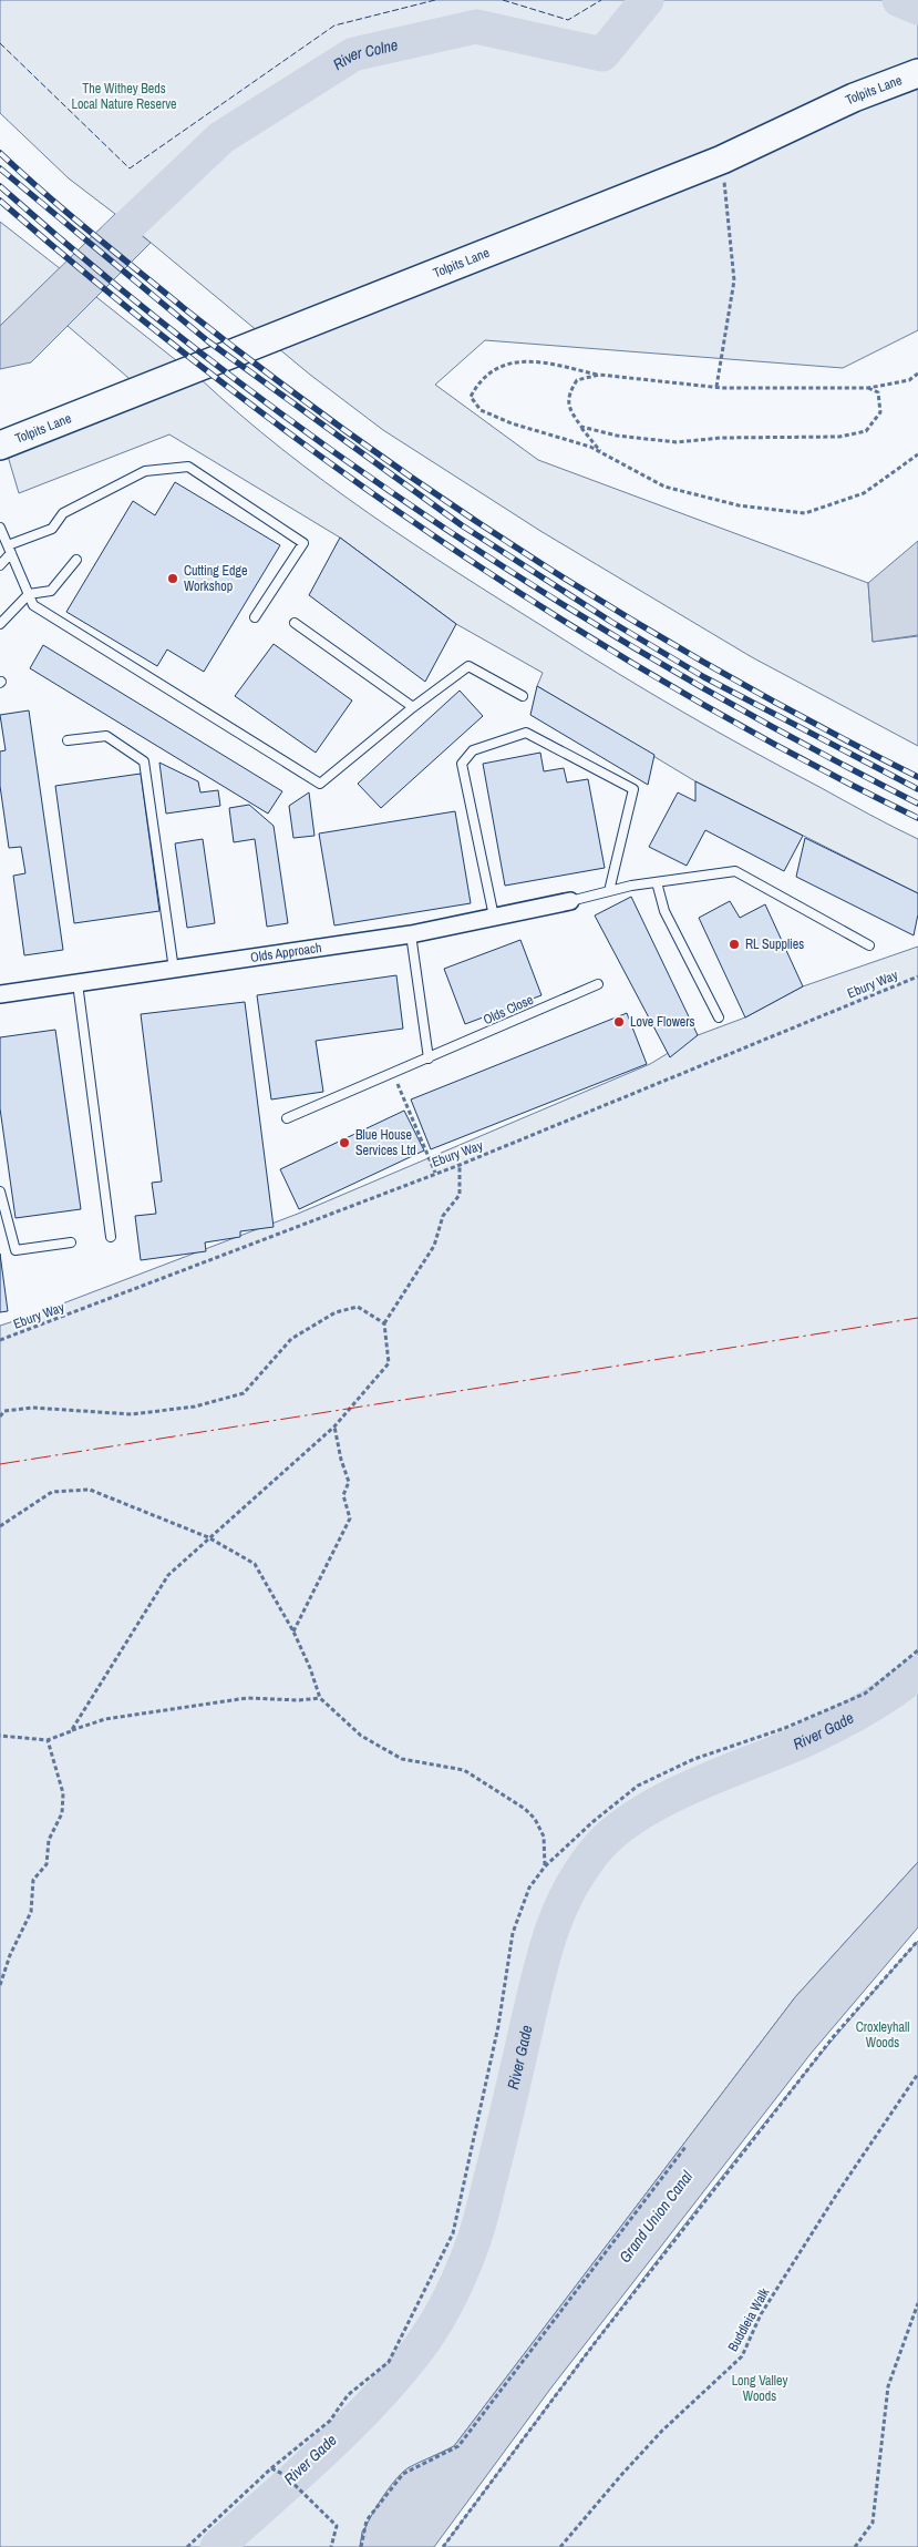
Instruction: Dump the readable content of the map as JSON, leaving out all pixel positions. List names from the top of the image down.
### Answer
{
  "streets": {
    "main road": ["Tolpits Lane"],
    "street": ["Olds Approach"],
    "lane": ["Olds Close"],
    "path": ["Ebury Way", "Buddleia Walk"]
  },
  "water": ["River Colne", "River Gade", "Grand Union Canal"],
  "parks": ["The Withey Beds Local Nature Reserve", "Croxleyhall Woods", "Long Valley Woods"],
  "places": [
    "Cutting Edge Workshop",
    "RL Supplies",
    "Love Flowers",
    "Blue House Services Ltd"
  ]
}
